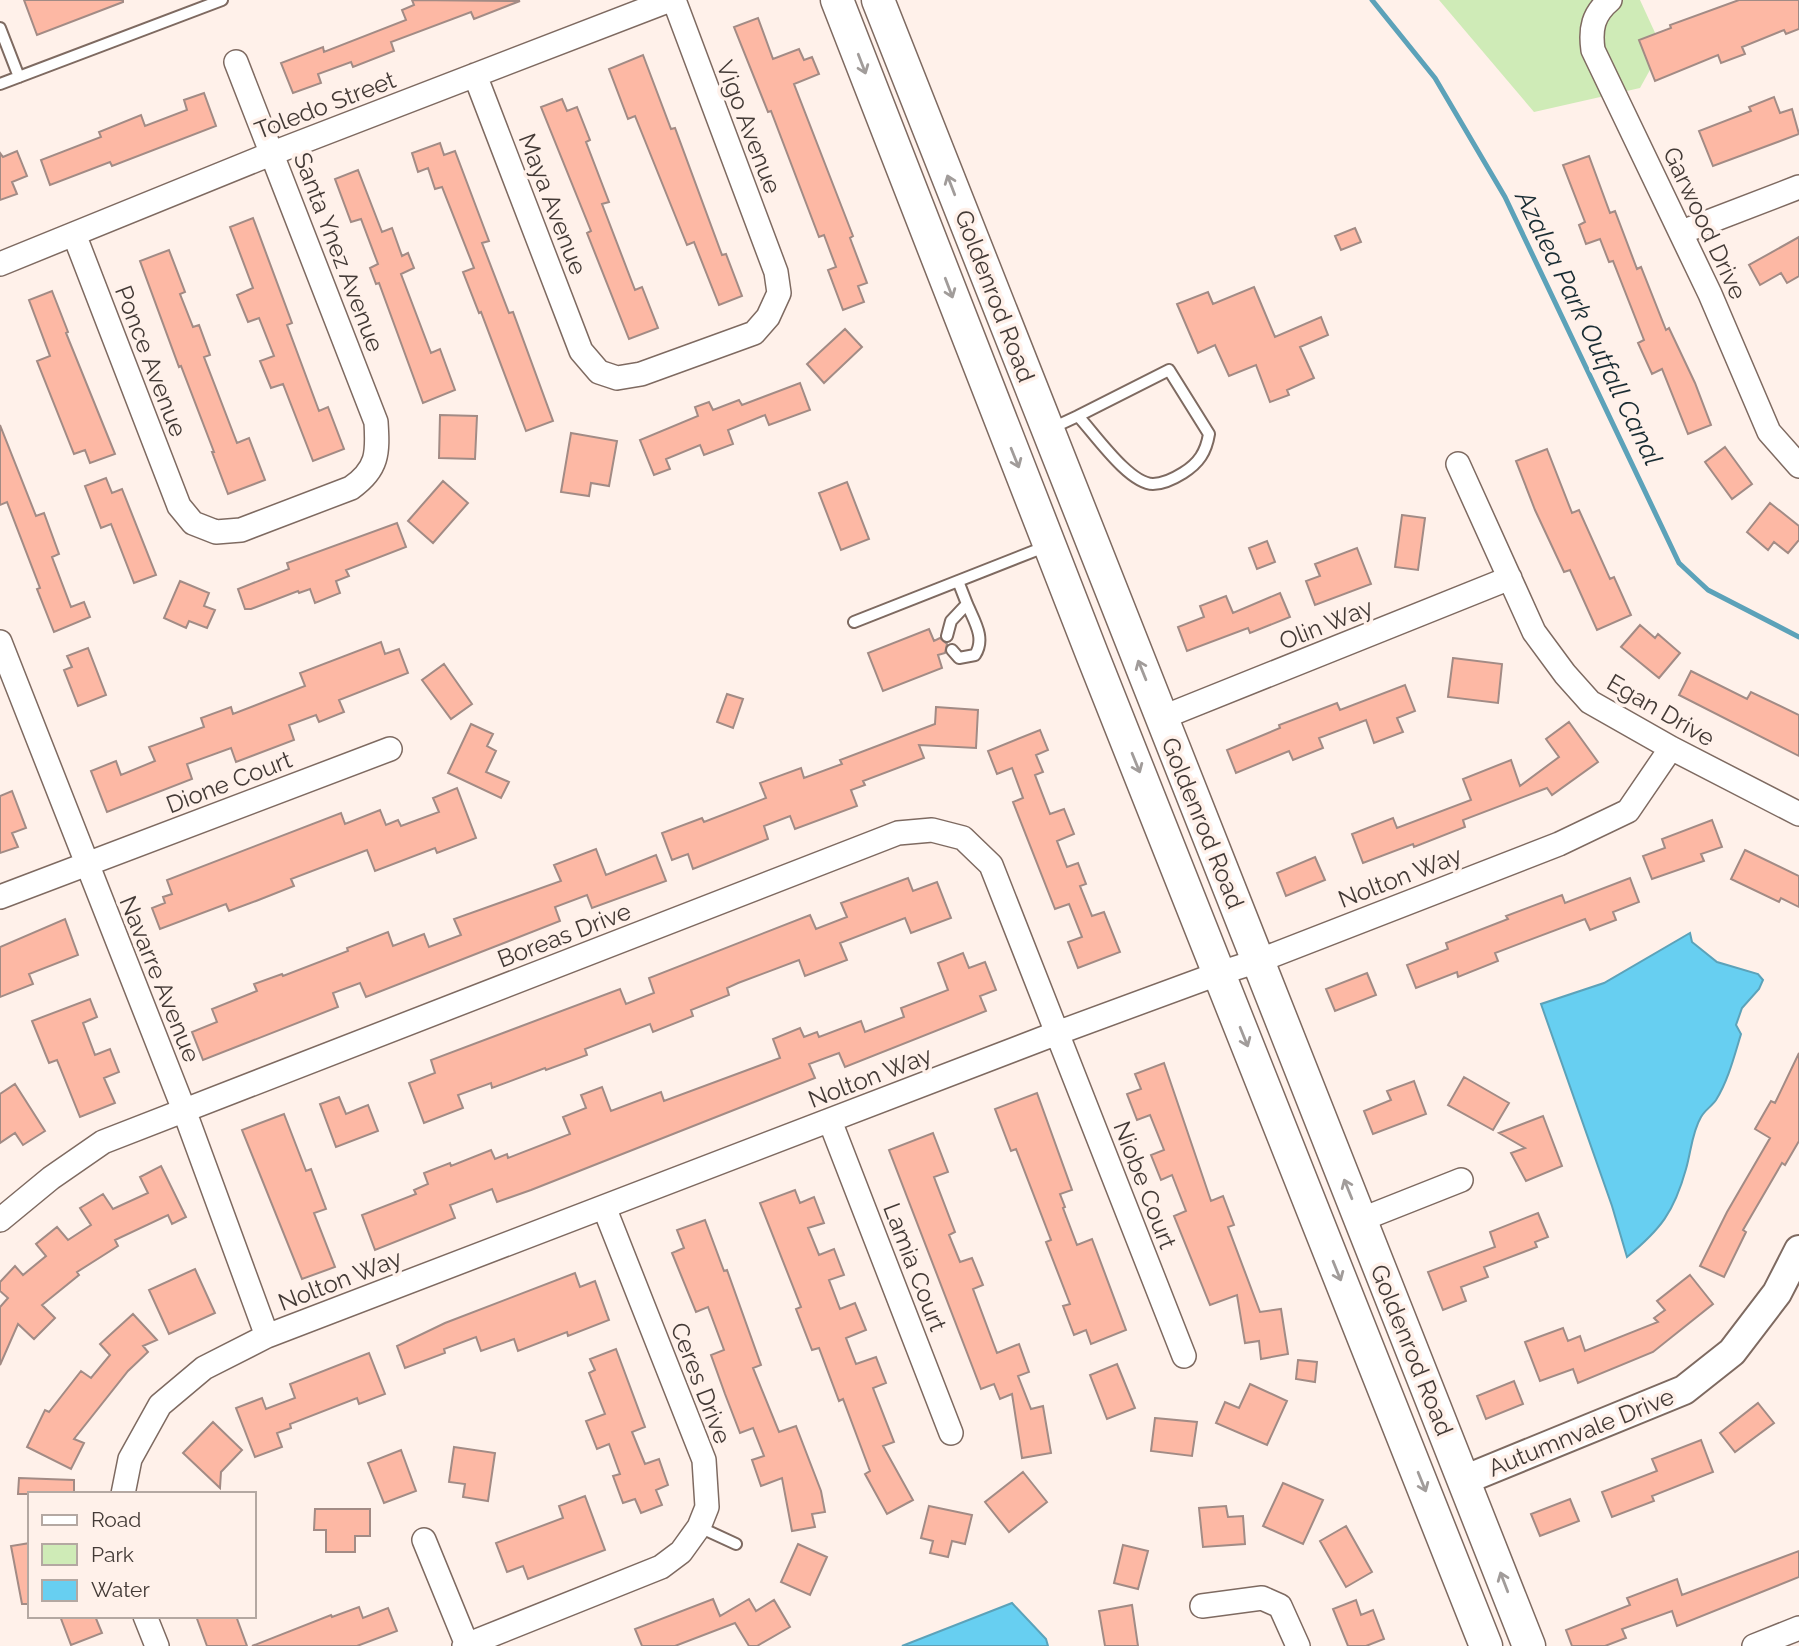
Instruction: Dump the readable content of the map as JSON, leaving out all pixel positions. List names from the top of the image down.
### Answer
{
  "streets": {
    "main road": ["Goldenrod Road"],
    "street": [
      "Toledo Street",
      "Vigo Avenue",
      "Maya Avenue",
      "Garwood Drive",
      "Santa Ynez Avenue",
      "Ponce Avenue",
      "Olin Way",
      "Egan Drive",
      "Dione Court",
      "Nolton Way",
      "Boreas Drive",
      "Navarre Avenue",
      "Niobe Court",
      "Lamia Court",
      "Ceres Drive",
      "Autumnvale Drive"
    ]
  },
  "crossings": [
    ["Toledo Street", "Vigo Avenue"],
    ["Toledo Street", "Maya Avenue"],
    ["Toledo Street", "Santa Ynez Avenue"],
    ["Toledo Street", "Ponce Avenue"],
    ["Vigo Avenue", "Maya Avenue"],
    ["Santa Ynez Avenue", "Ponce Avenue"],
    ["Goldenrod Road", "Olin Way"],
    ["Goldenrod Road", "Nolton Way"],
    ["Goldenrod Road", "Autumnvale Drive"],
    ["Olin Way", "Egan Drive"],
    ["Egan Drive", "Nolton Way"],
    ["Dione Court", "Navarre Avenue"],
    ["Nolton Way", "Boreas Drive"],
    ["Nolton Way", "Navarre Avenue"],
    ["Nolton Way", "Niobe Court"],
    ["Nolton Way", "Lamia Court"],
    ["Nolton Way", "Ceres Drive"],
    ["Boreas Drive", "Navarre Avenue"],
    ["Boreas Drive", "Niobe Court"]
  ],
  "water": ["Azalea Park Outfall Canal"],
  "legend": ["Road", "Park", "Water"]
}
